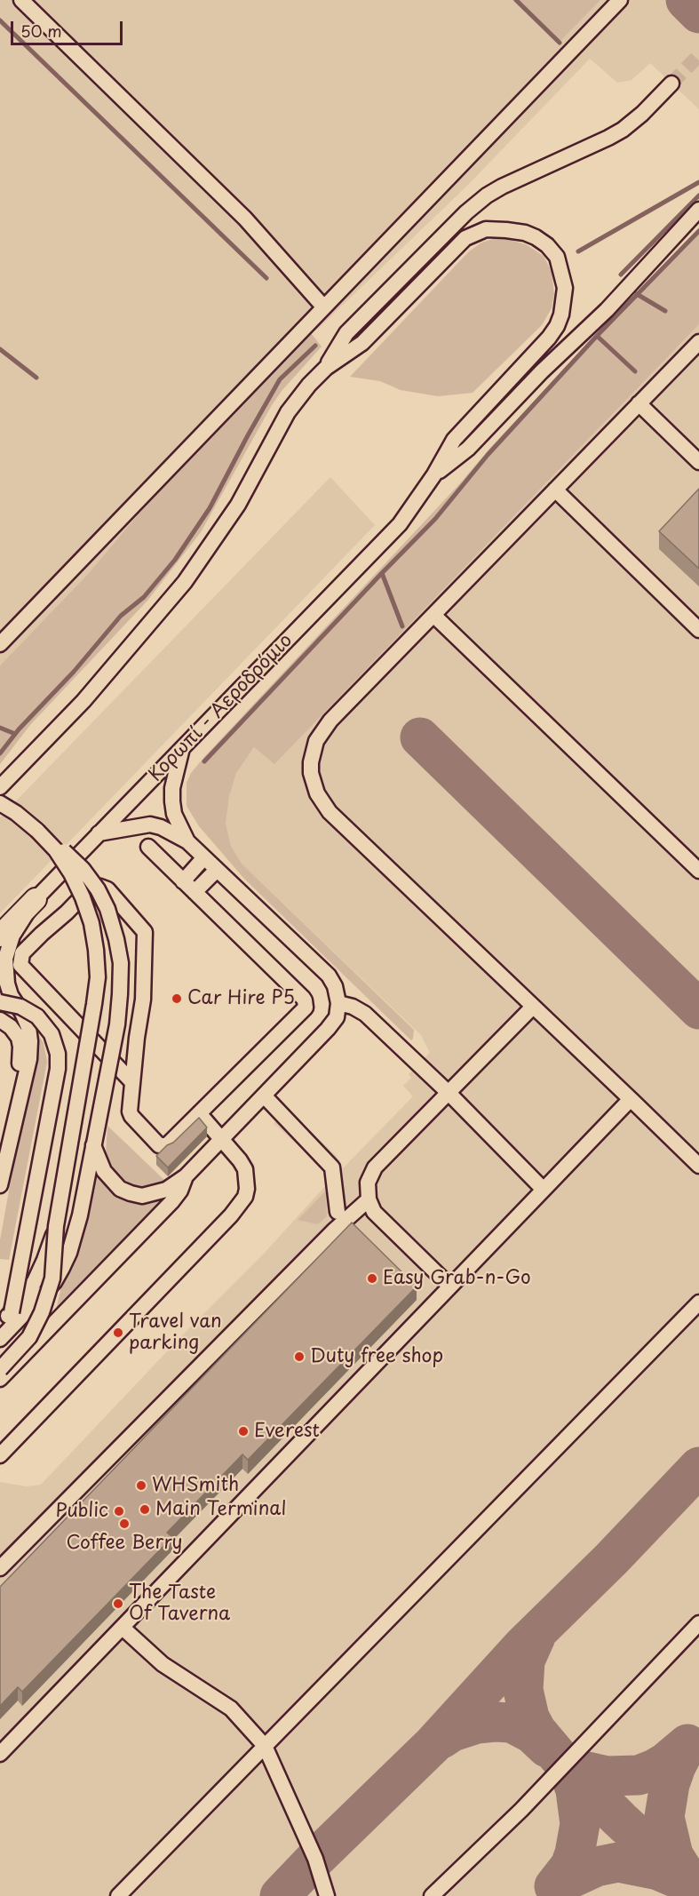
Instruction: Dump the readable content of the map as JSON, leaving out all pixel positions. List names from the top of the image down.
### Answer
{
  "streets": {
    "highway": ["Κορωπί - Αεροδρόμιο"]
  },
  "places": [
    "Car Hire P5",
    "Easy Grab-n-Go",
    "Travel van parking",
    "Duty free shop",
    "Everest",
    "WHSmith",
    "Main Terminal",
    "Public",
    "Coffee Berry",
    "The Taste Of Taverna"
  ],
  "scale_bar": "50 m"
}
